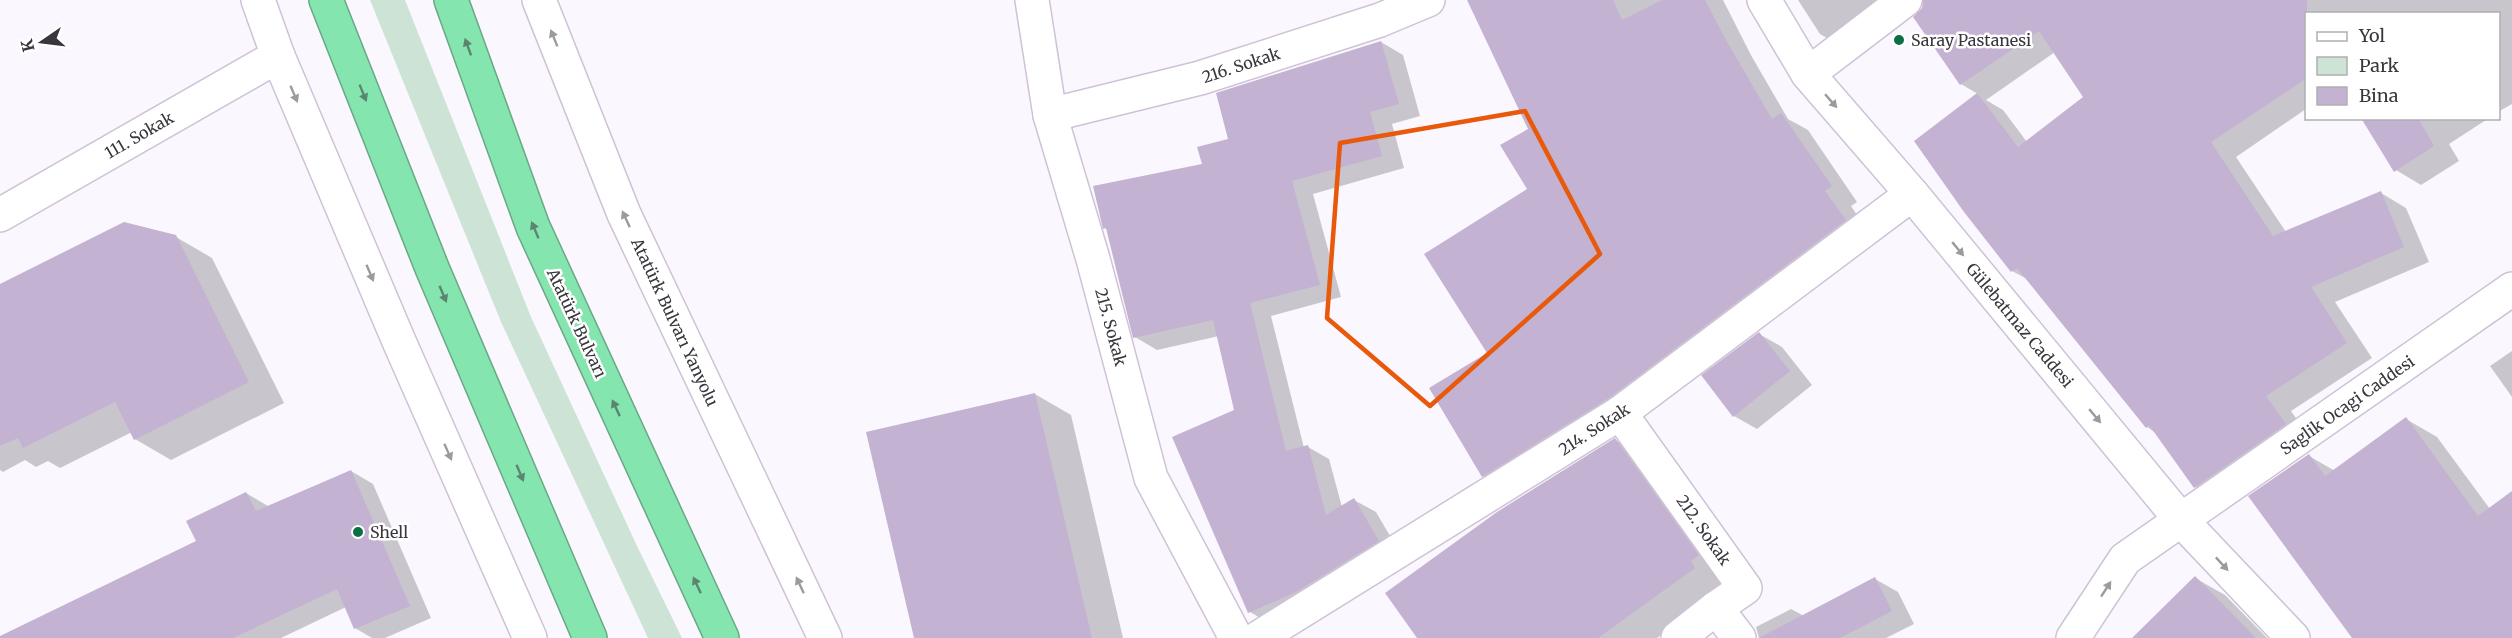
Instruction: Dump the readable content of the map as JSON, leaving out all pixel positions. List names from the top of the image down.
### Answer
{
  "streets": {
    "highway": ["Atatürk Bulvarı"],
    "street": [
      "216. Sokak",
      "111. Sokak",
      "Atatürk Bulvarı Yanyolu",
      "Gülebatmaz Caddesi",
      "215. Sokak",
      "Saglik Ocagi Caddesi",
      "214. Sokak",
      "212. Sokak"
    ]
  },
  "crossings": [
    ["216. Sokak", "215. Sokak"],
    ["Gülebatmaz Caddesi", "Saglik Ocagi Caddesi"],
    ["Gülebatmaz Caddesi", "214. Sokak"],
    ["214. Sokak", "212. Sokak"]
  ],
  "one_way": ["Gülebatmaz Caddesi"],
  "places": ["Saray Pastanesi", "Shell"],
  "legend": ["Yol", "Park", "Bina"],
  "north": "left"
}
